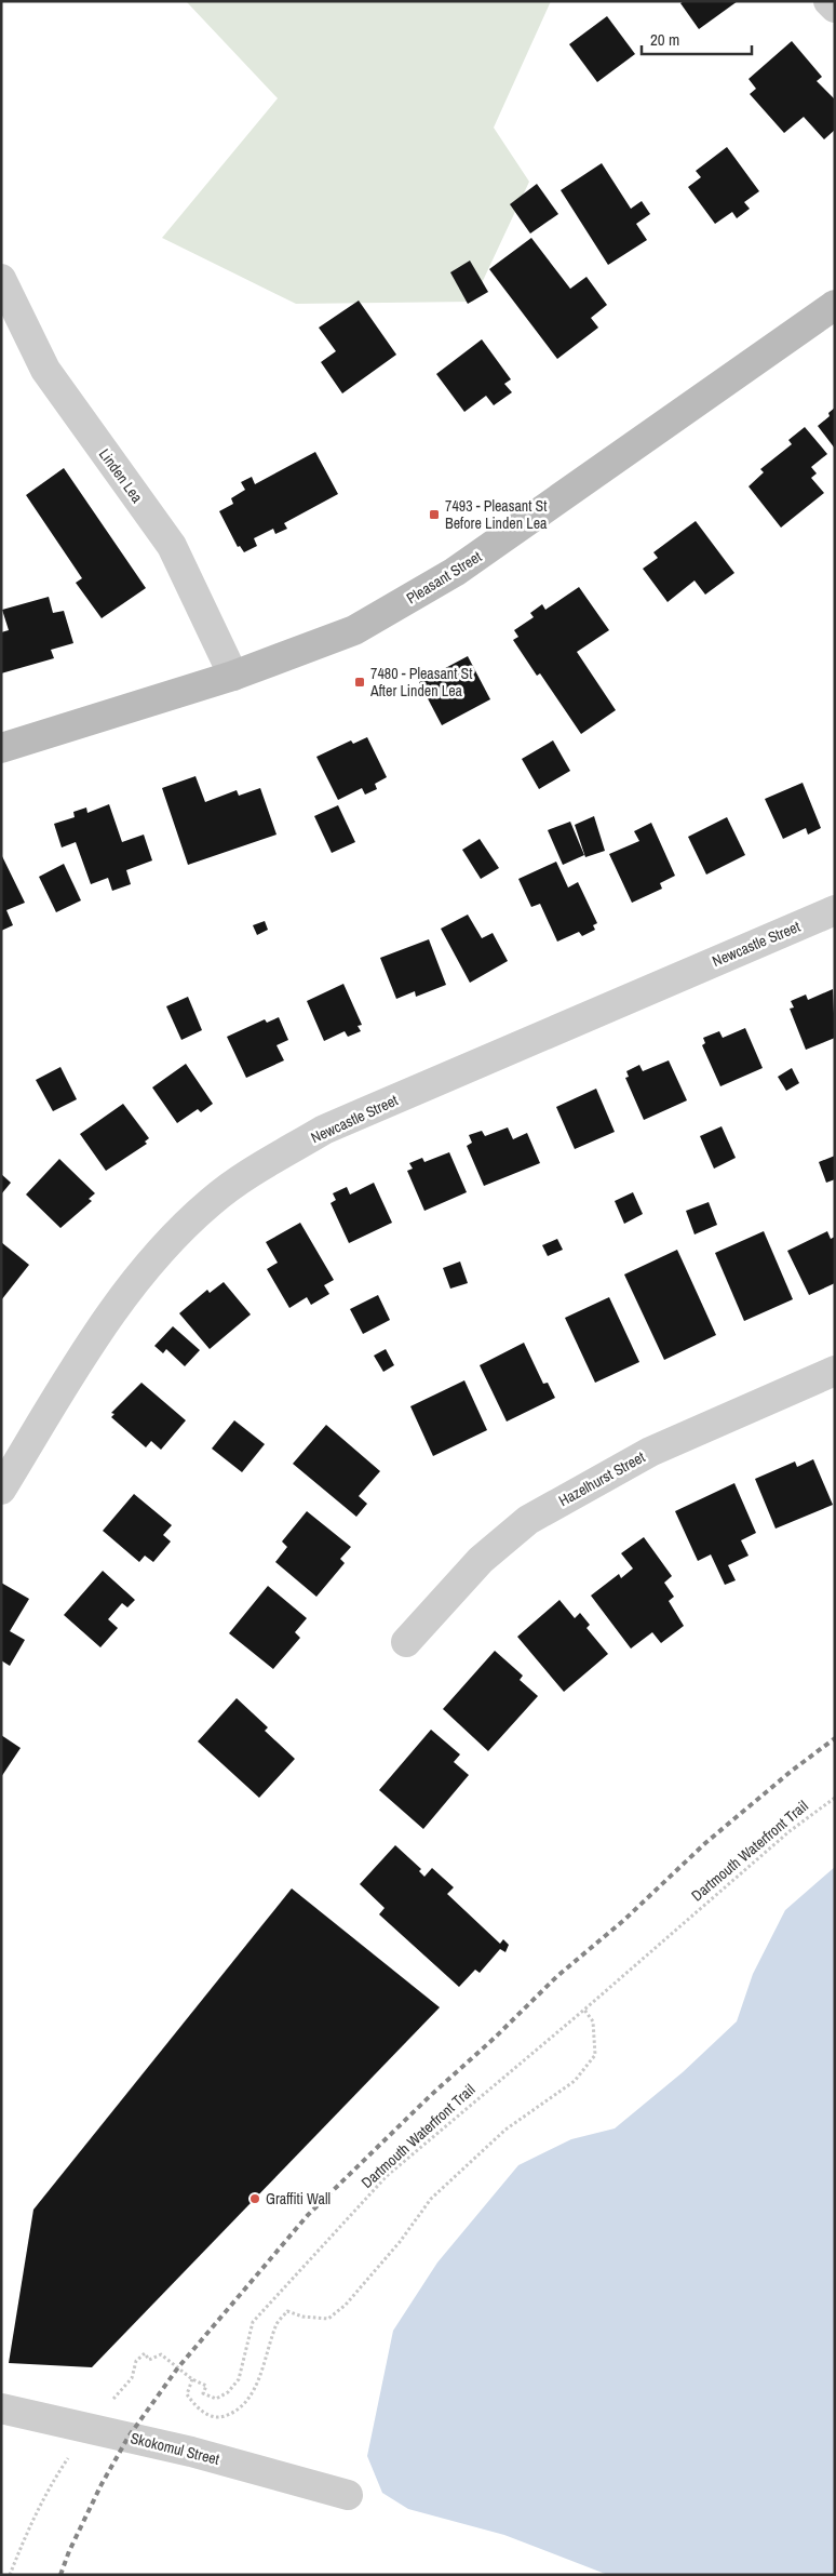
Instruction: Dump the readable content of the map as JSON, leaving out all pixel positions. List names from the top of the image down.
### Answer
{
  "streets": {
    "main road": ["Pleasant Street"],
    "street": [
      "Linden Lea",
      "Newcastle Street",
      "Hazelhurst Street",
      "Skokomul Street"
    ],
    "path": ["Dartmouth Waterfront Trail"]
  },
  "crossings": [
    ["Linden Lea", "Pleasant Street"],
    ["Dartmouth Waterfront Trail", "Skokomul Street"]
  ],
  "places": {
    "transit": ["7493 - Pleasant St Before Linden Lea", "7480 - Pleasant St After Linden Lea"],
    "other": ["Graffiti Wall"]
  },
  "scale_bar": "20 m"
}
